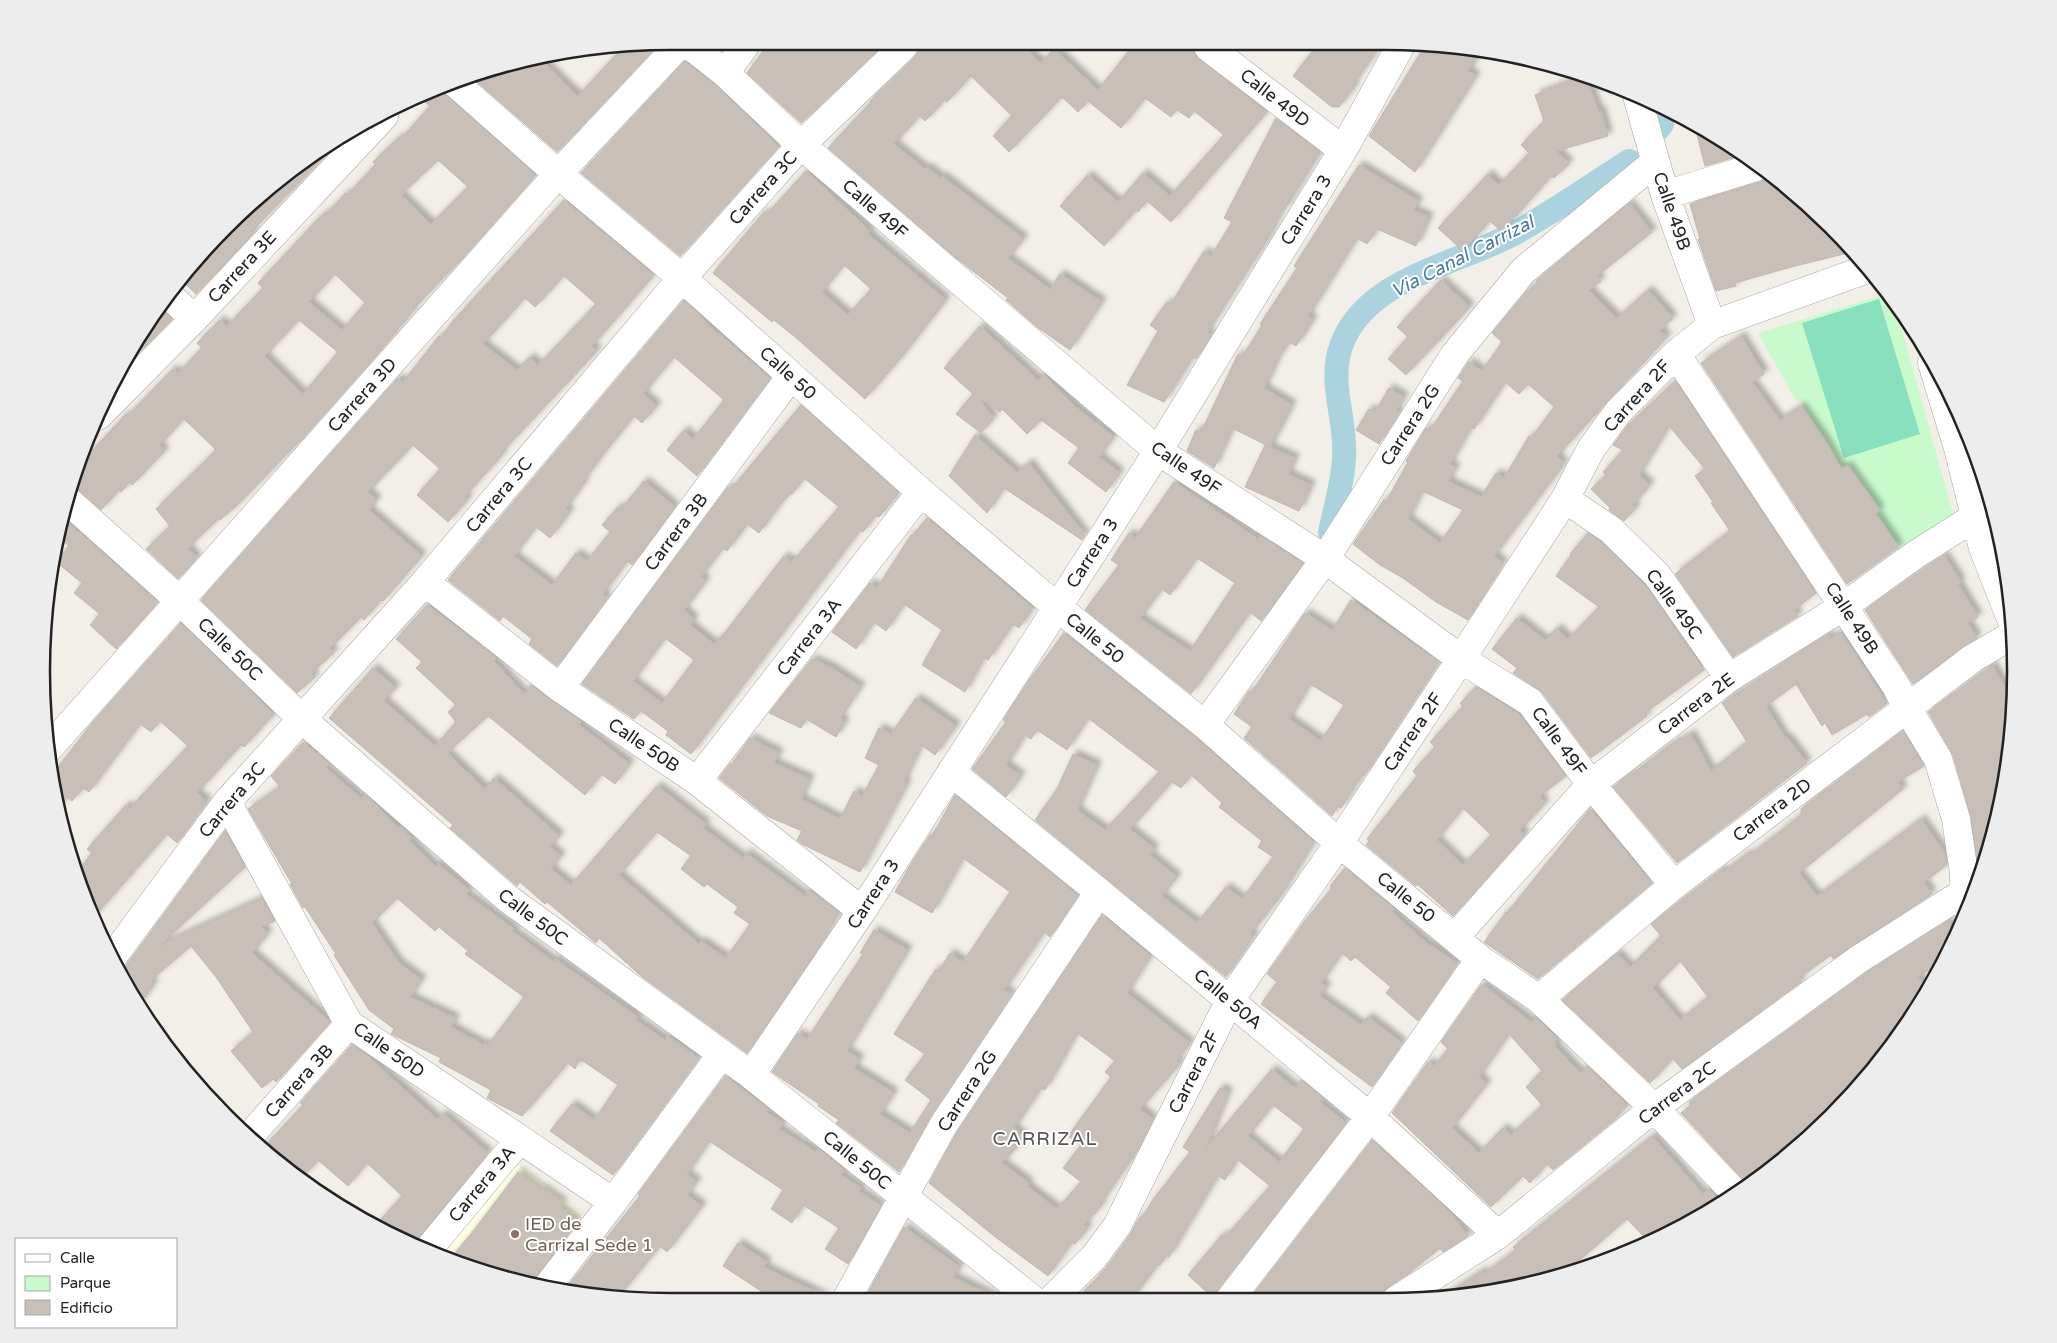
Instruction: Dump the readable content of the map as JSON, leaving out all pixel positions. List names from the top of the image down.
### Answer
{
  "streets": {
    "street": [
      "Calle 49D",
      "Carrera 3C",
      "Calle 49F",
      "Carrera 3",
      "Calle 49B",
      "Carrera 3E",
      "Calle 50",
      "Carrera 3D",
      "Carrera 2F",
      "Carrera 2G",
      "Carrera 3B",
      "Calle 49C",
      "Carrera 3A",
      "Calle 50C",
      "Carrera 2E",
      "Calle 50B",
      "Carrera 2D",
      "Calle 50A",
      "Calle 50D",
      "Carrera 2C"
    ]
  },
  "crossings": [
    ["Calle 49D", "Carrera 3"],
    ["Carrera 3C", "Calle 49F"],
    ["Carrera 3C", "Calle 50"],
    ["Carrera 3C", "Calle 50C"],
    ["Carrera 3C", "Calle 50B"],
    ["Carrera 3C", "Calle 50D"],
    ["Calle 49F", "Carrera 3"],
    ["Calle 49F", "Carrera 2F"],
    ["Calle 49F", "Carrera 2G"],
    ["Calle 49F", "Carrera 2E"],
    ["Calle 49F", "Carrera 2D"],
    ["Carrera 3", "Calle 50"],
    ["Carrera 3", "Calle 50C"],
    ["Carrera 3", "Calle 50B"],
    ["Carrera 3", "Calle 50A"],
    ["Calle 49B", "Carrera 2F"],
    ["Calle 49B", "Carrera 2G"],
    ["Calle 49B", "Carrera 2E"],
    ["Calle 49B", "Carrera 2D"],
    ["Calle 50", "Carrera 3D"],
    ["Calle 50", "Carrera 2F"],
    ["Calle 50", "Carrera 2G"],
    ["Calle 50", "Carrera 3B"],
    ["Calle 50", "Carrera 3A"],
    ["Calle 50", "Carrera 2E"],
    ["Calle 50", "Carrera 2D"],
    ["Calle 50", "Carrera 2C"],
    ["Carrera 3D", "Calle 50C"],
    ["Carrera 2F", "Calle 49C"],
    ["Carrera 2F", "Calle 50A"],
    ["Carrera 2G", "Calle 50C"],
    ["Carrera 2G", "Calle 50A"],
    ["Carrera 3B", "Calle 50B"],
    ["Carrera 3B", "Calle 50D"],
    ["Calle 49C", "Carrera 2E"],
    ["Carrera 3A", "Calle 50B"],
    ["Carrera 3A", "Calle 50D"],
    ["Calle 50A", "Carrera 2C"]
  ],
  "districts": ["CARRIZAL"],
  "water": ["Via Canal Carrizal"],
  "places": ["IED de Carrizal Sede 1"],
  "legend": ["Calle", "Parque", "Edificio"]
}
